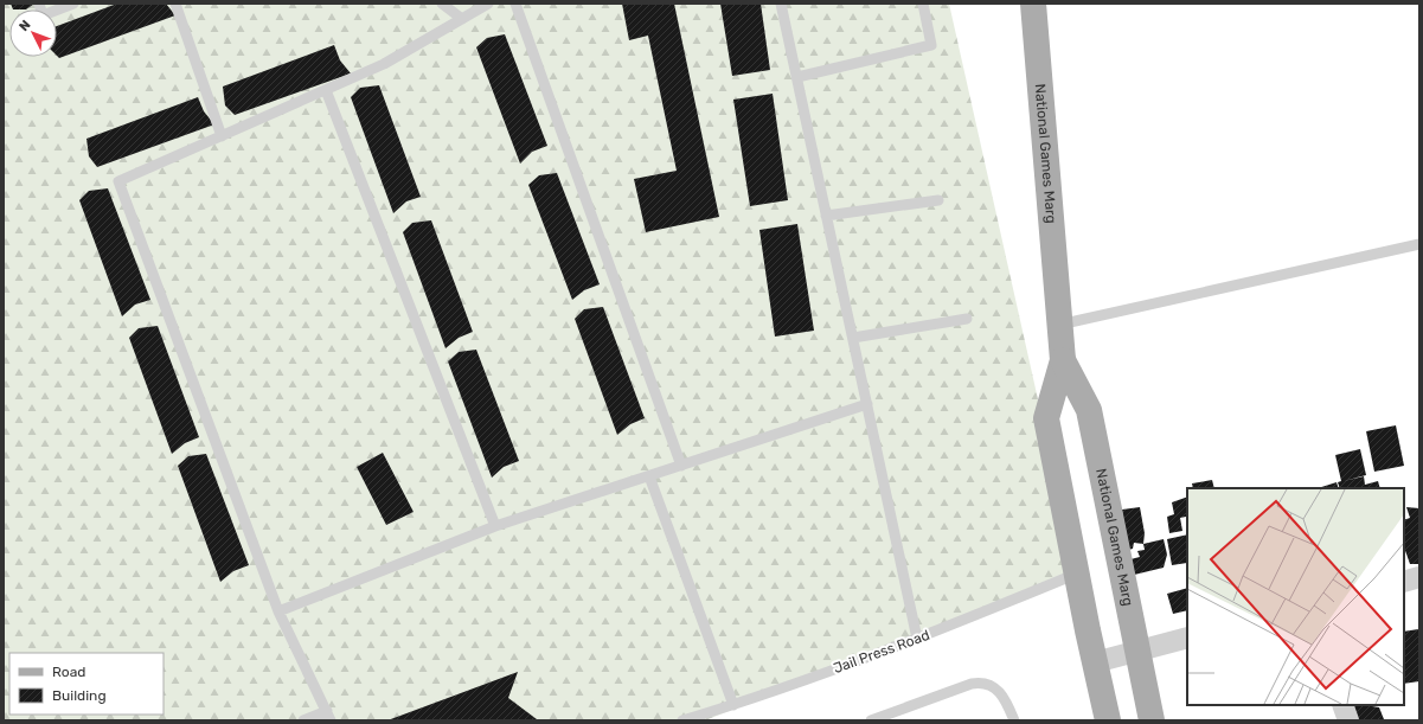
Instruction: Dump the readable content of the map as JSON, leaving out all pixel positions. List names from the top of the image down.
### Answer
{
  "streets": {
    "main road": ["National Games Marg"],
    "lane": ["Jail Press Road"]
  },
  "crossings": [
    ["National Games Marg", "Jail Press Road"]
  ],
  "legend": ["Road", "Building"],
  "north": "top left"
}
